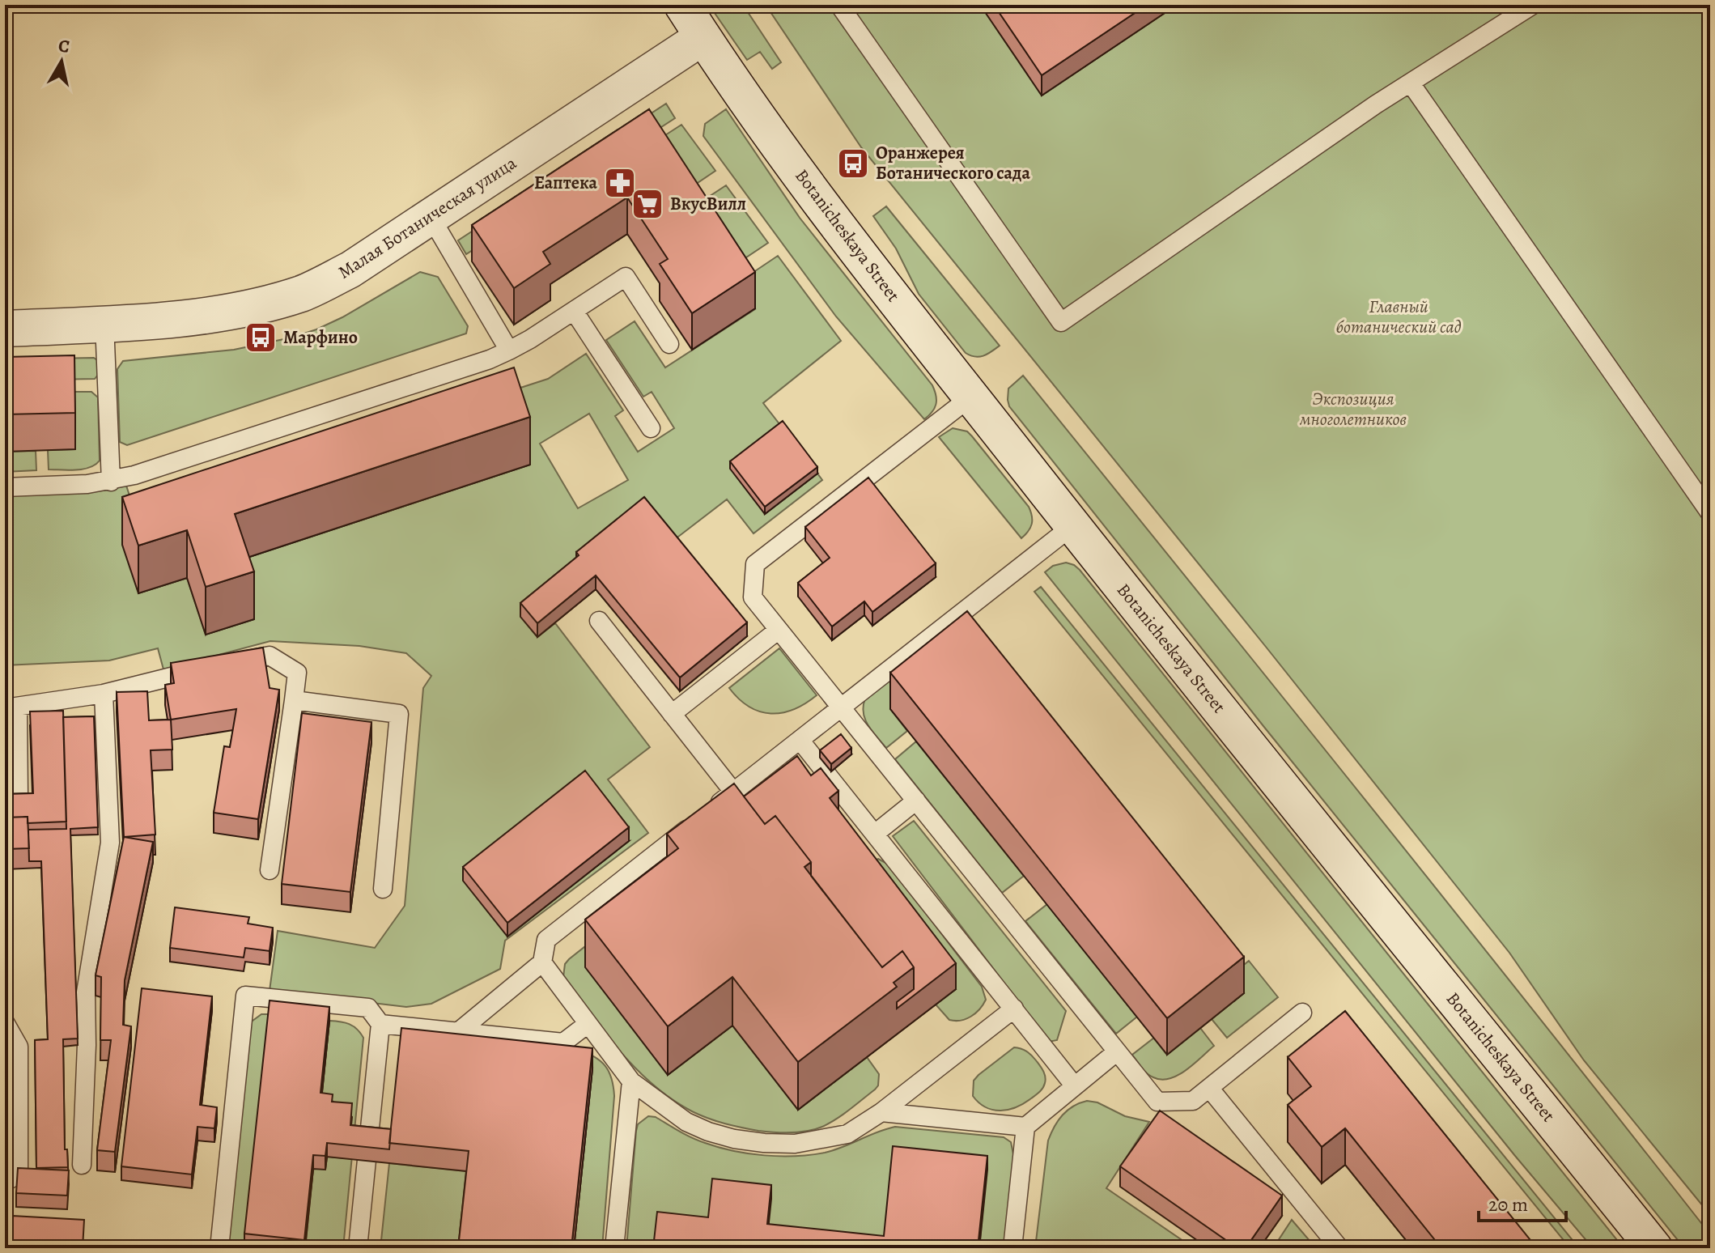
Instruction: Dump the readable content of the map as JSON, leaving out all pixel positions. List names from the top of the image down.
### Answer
{
  "streets": {
    "main road": ["Малая Ботаническая улица", "Botanicheskaya Street"]
  },
  "crossings": [
    ["Малая Ботаническая улица", "Botanicheskaya Street"]
  ],
  "parks": ["Главный ботанический сад", "Экспозиция многолетников"],
  "places": {
    "bus stop": ["Оранжерея Ботанического сада", "Марфино"],
    "pharmacy": ["Еаптека"],
    "supermarket": ["ВкусВилл"]
  },
  "scale_bar": "20 m",
  "north": "top"
}
